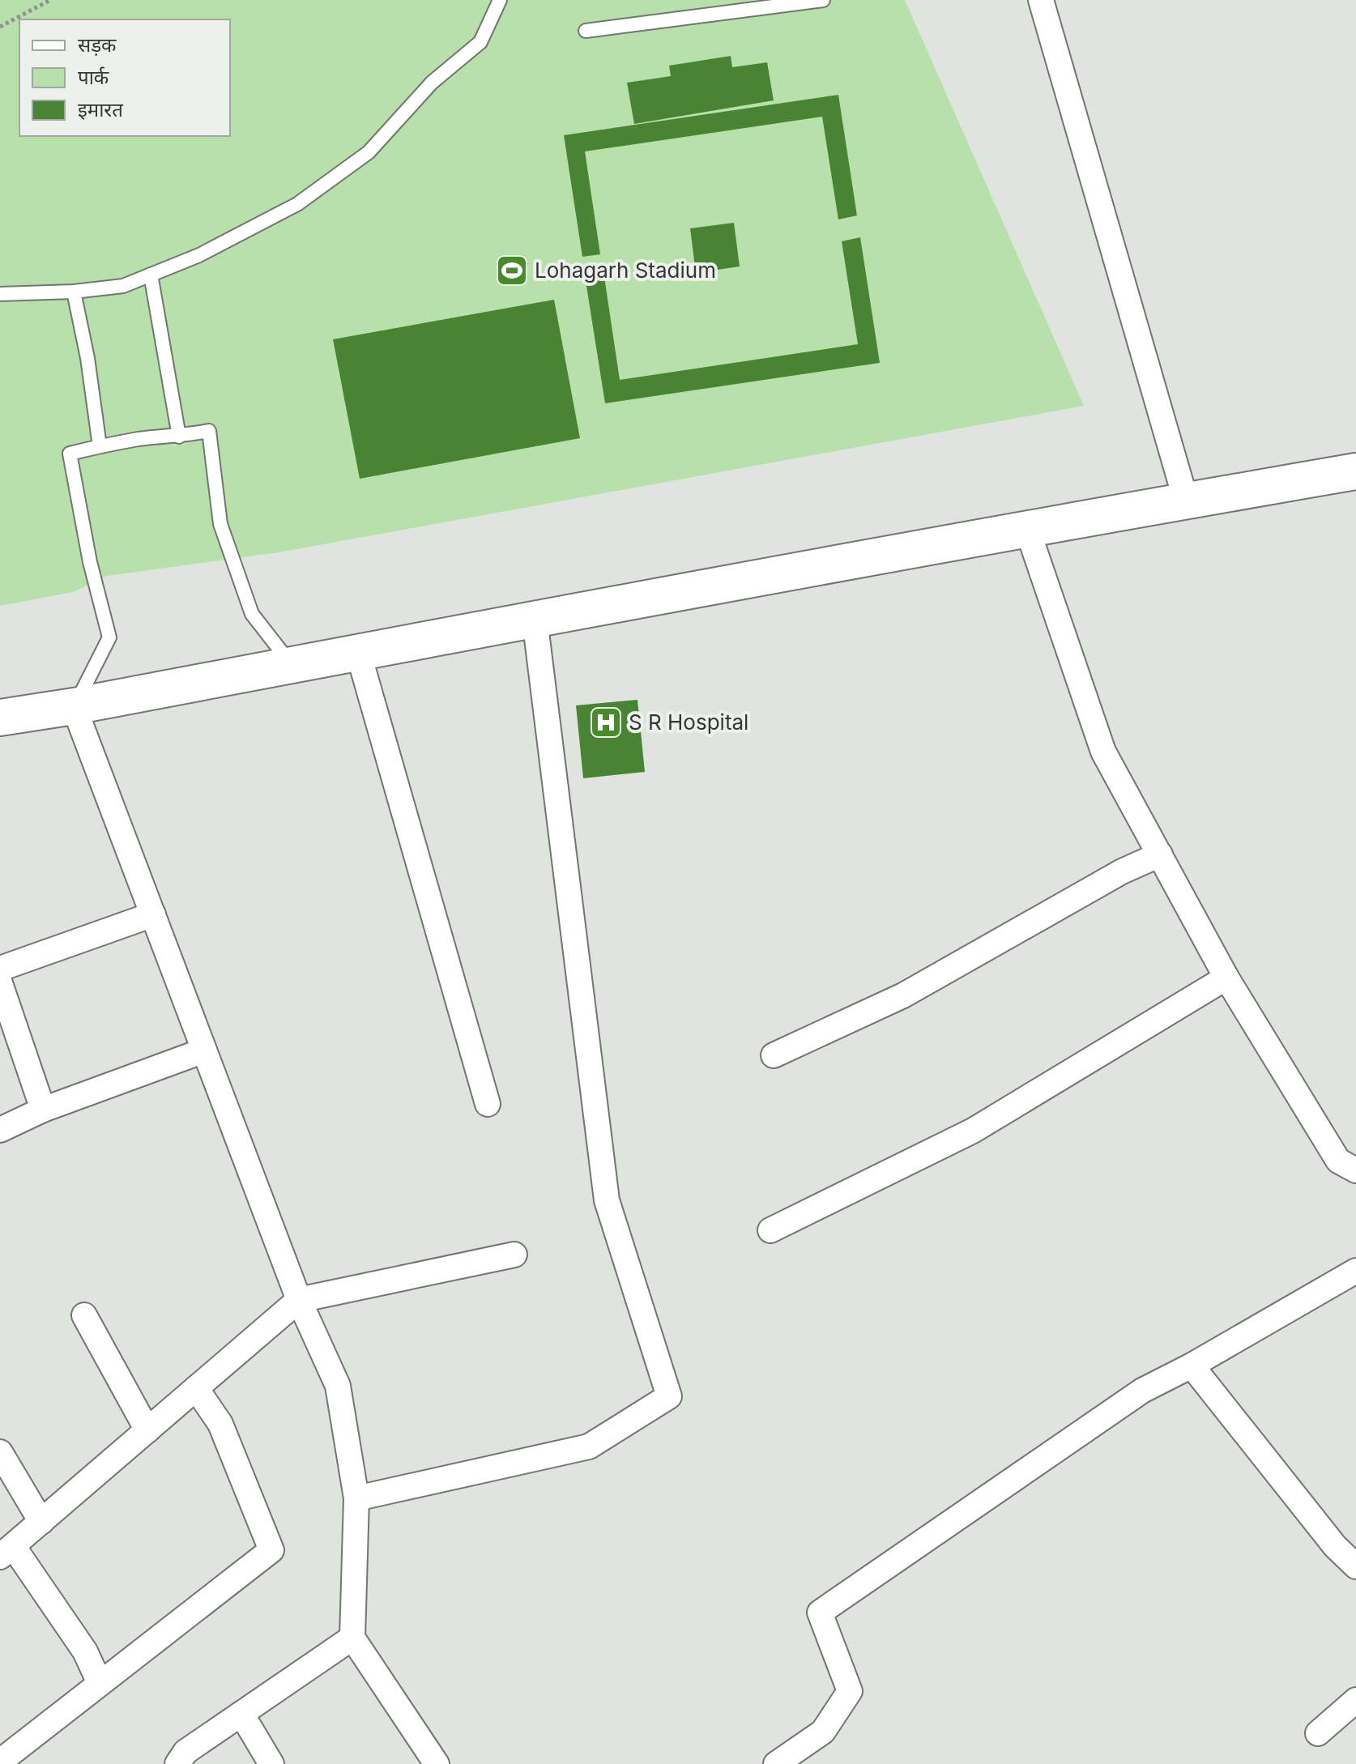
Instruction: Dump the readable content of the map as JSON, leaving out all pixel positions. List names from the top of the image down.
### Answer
{
  "places": {
    "sports": ["Lohagarh Stadium"],
    "hospital": ["S R Hospital"]
  },
  "legend": ["सड़क", "पार्क", "इमारत"]
}
